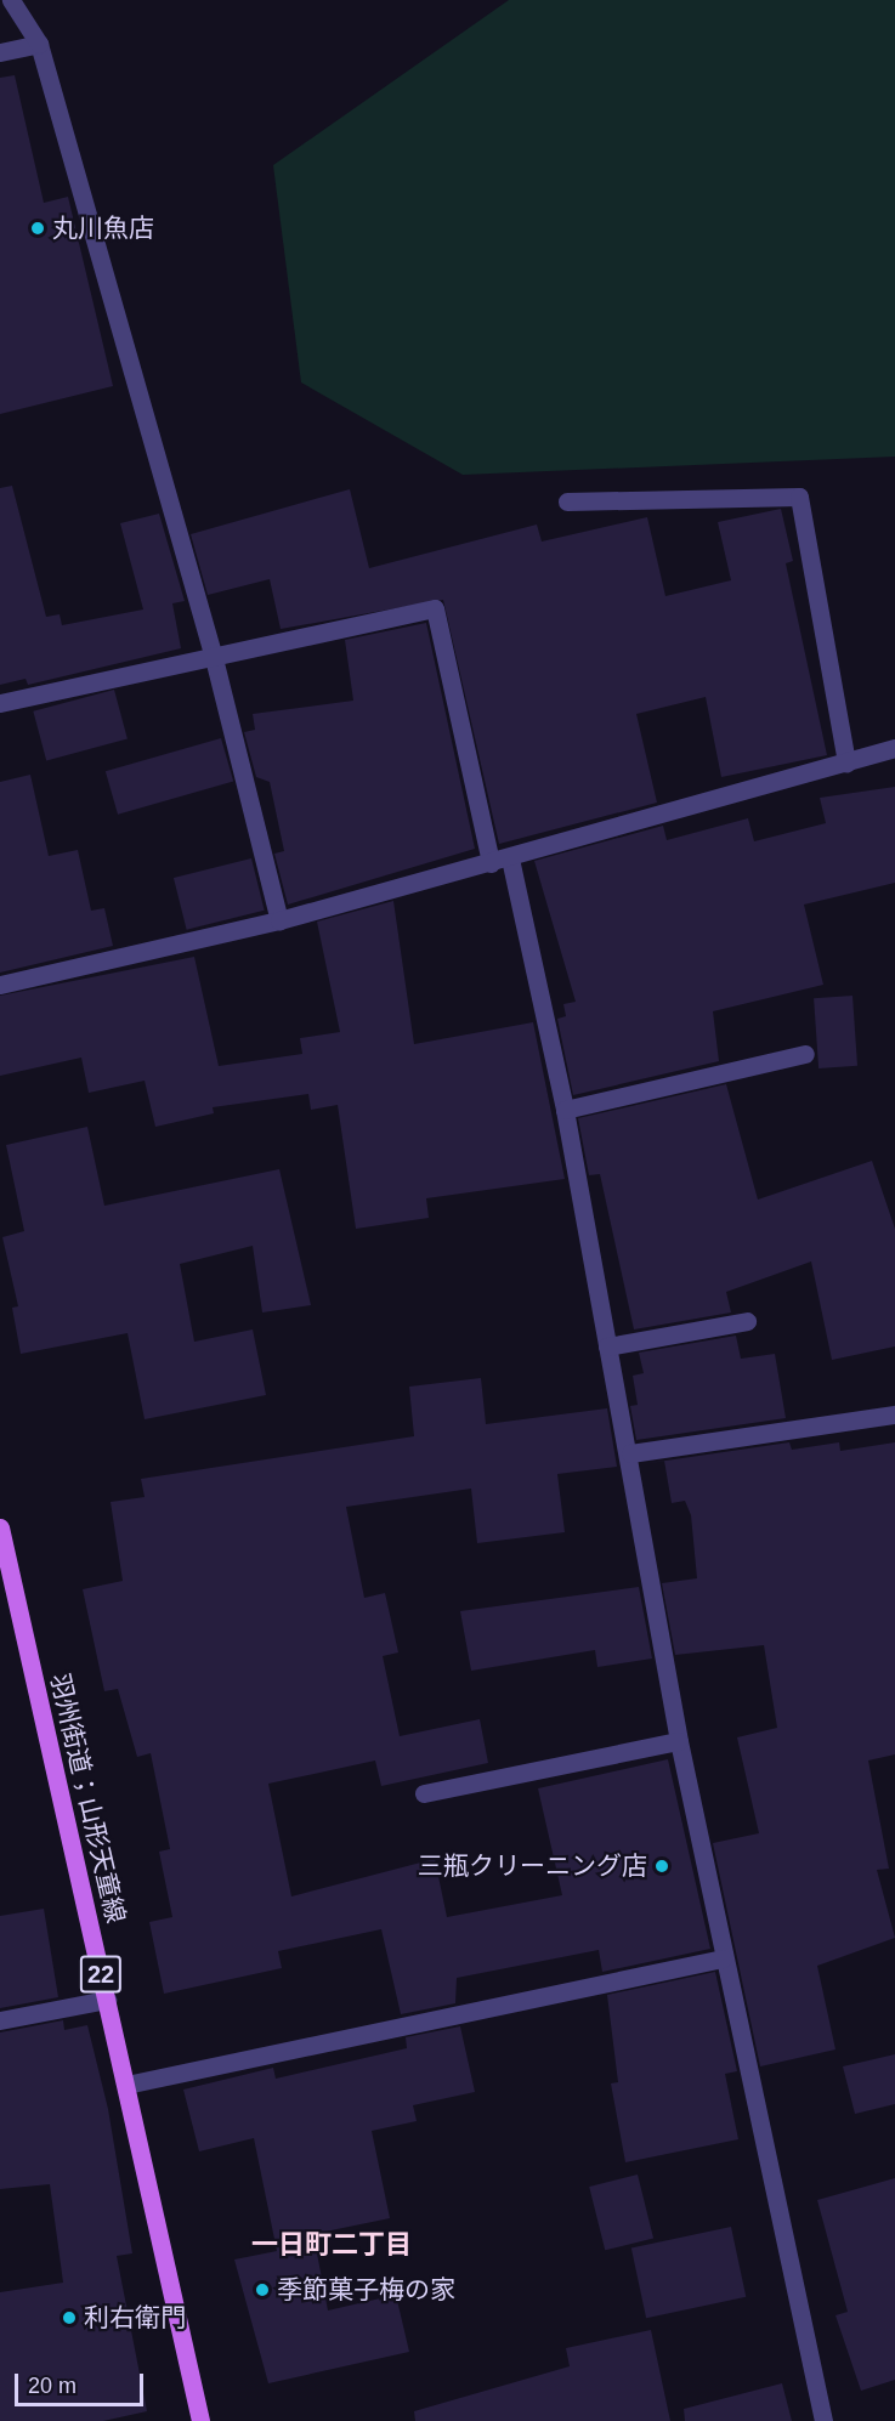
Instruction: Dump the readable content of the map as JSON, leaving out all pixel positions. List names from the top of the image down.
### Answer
{
  "streets": {
    "main road": ["羽州街道；山形天童線", "22"]
  },
  "districts": ["一日町二丁目"],
  "places": [
    "丸川魚店",
    "三瓶クリーニング店",
    "季節菓子梅の家",
    "利右衛門"
  ],
  "scale_bar": "20 m"
}
